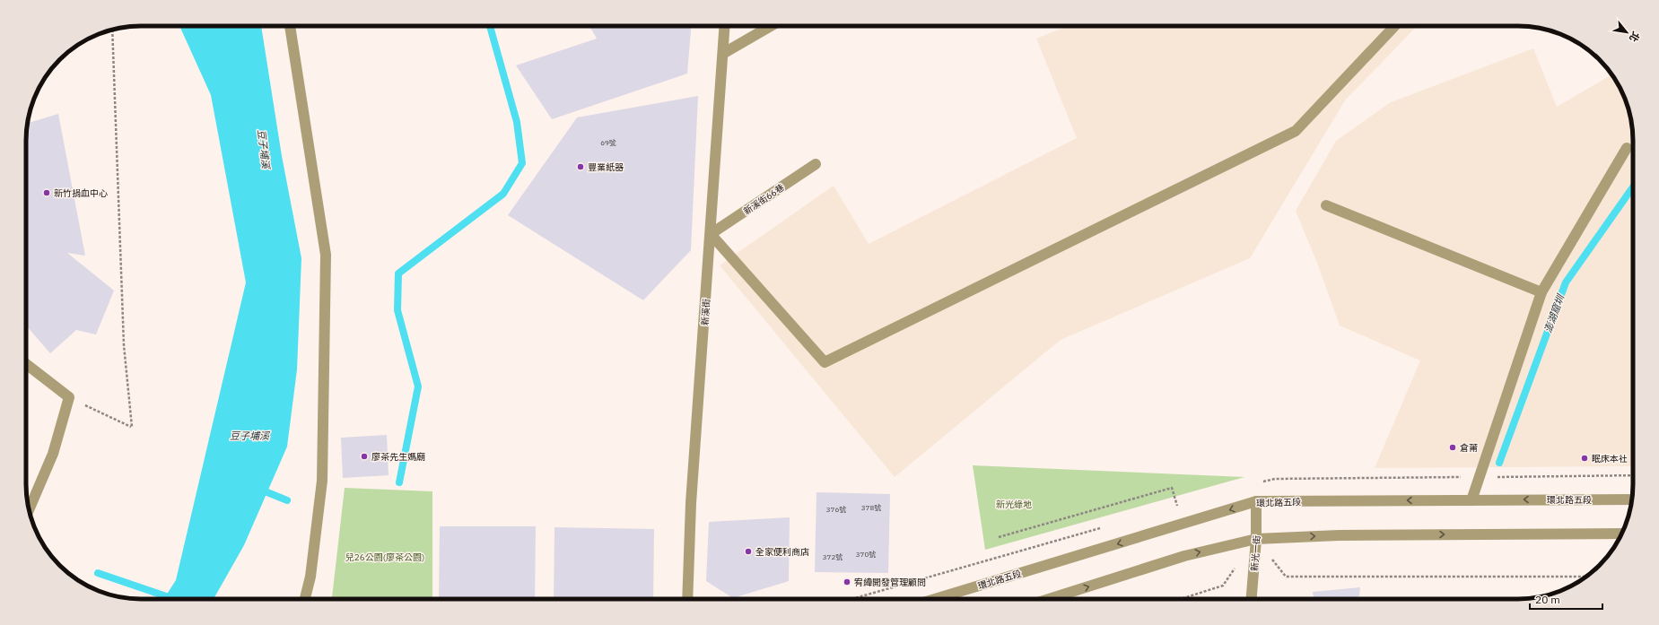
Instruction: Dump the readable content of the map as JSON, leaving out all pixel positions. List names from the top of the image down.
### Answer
{
  "streets": {
    "street": [
      "新溪街66巷",
      "新溪街",
      "環北路五段",
      "新光一街"
    ]
  },
  "crossings": [
    ["新溪街66巷", "新溪街"],
    ["環北路五段", "新光一街"]
  ],
  "water": ["豆子埔溪", "澎湖窟圳"],
  "parks": ["新光綠地", "兒26公園(廖茶公園)"],
  "places": [
    "豐業紙器",
    "新竹捐血中心",
    "倉莆",
    "廖茶先生媽廟",
    "眠床本社",
    "全家便利商店",
    "宥緯開發管理顧問"
  ],
  "house_numbers": [
    "69號",
    "378號",
    "376號",
    "370號",
    "372號"
  ],
  "scale_bar": "20 m",
  "north": "bottom right"
}
